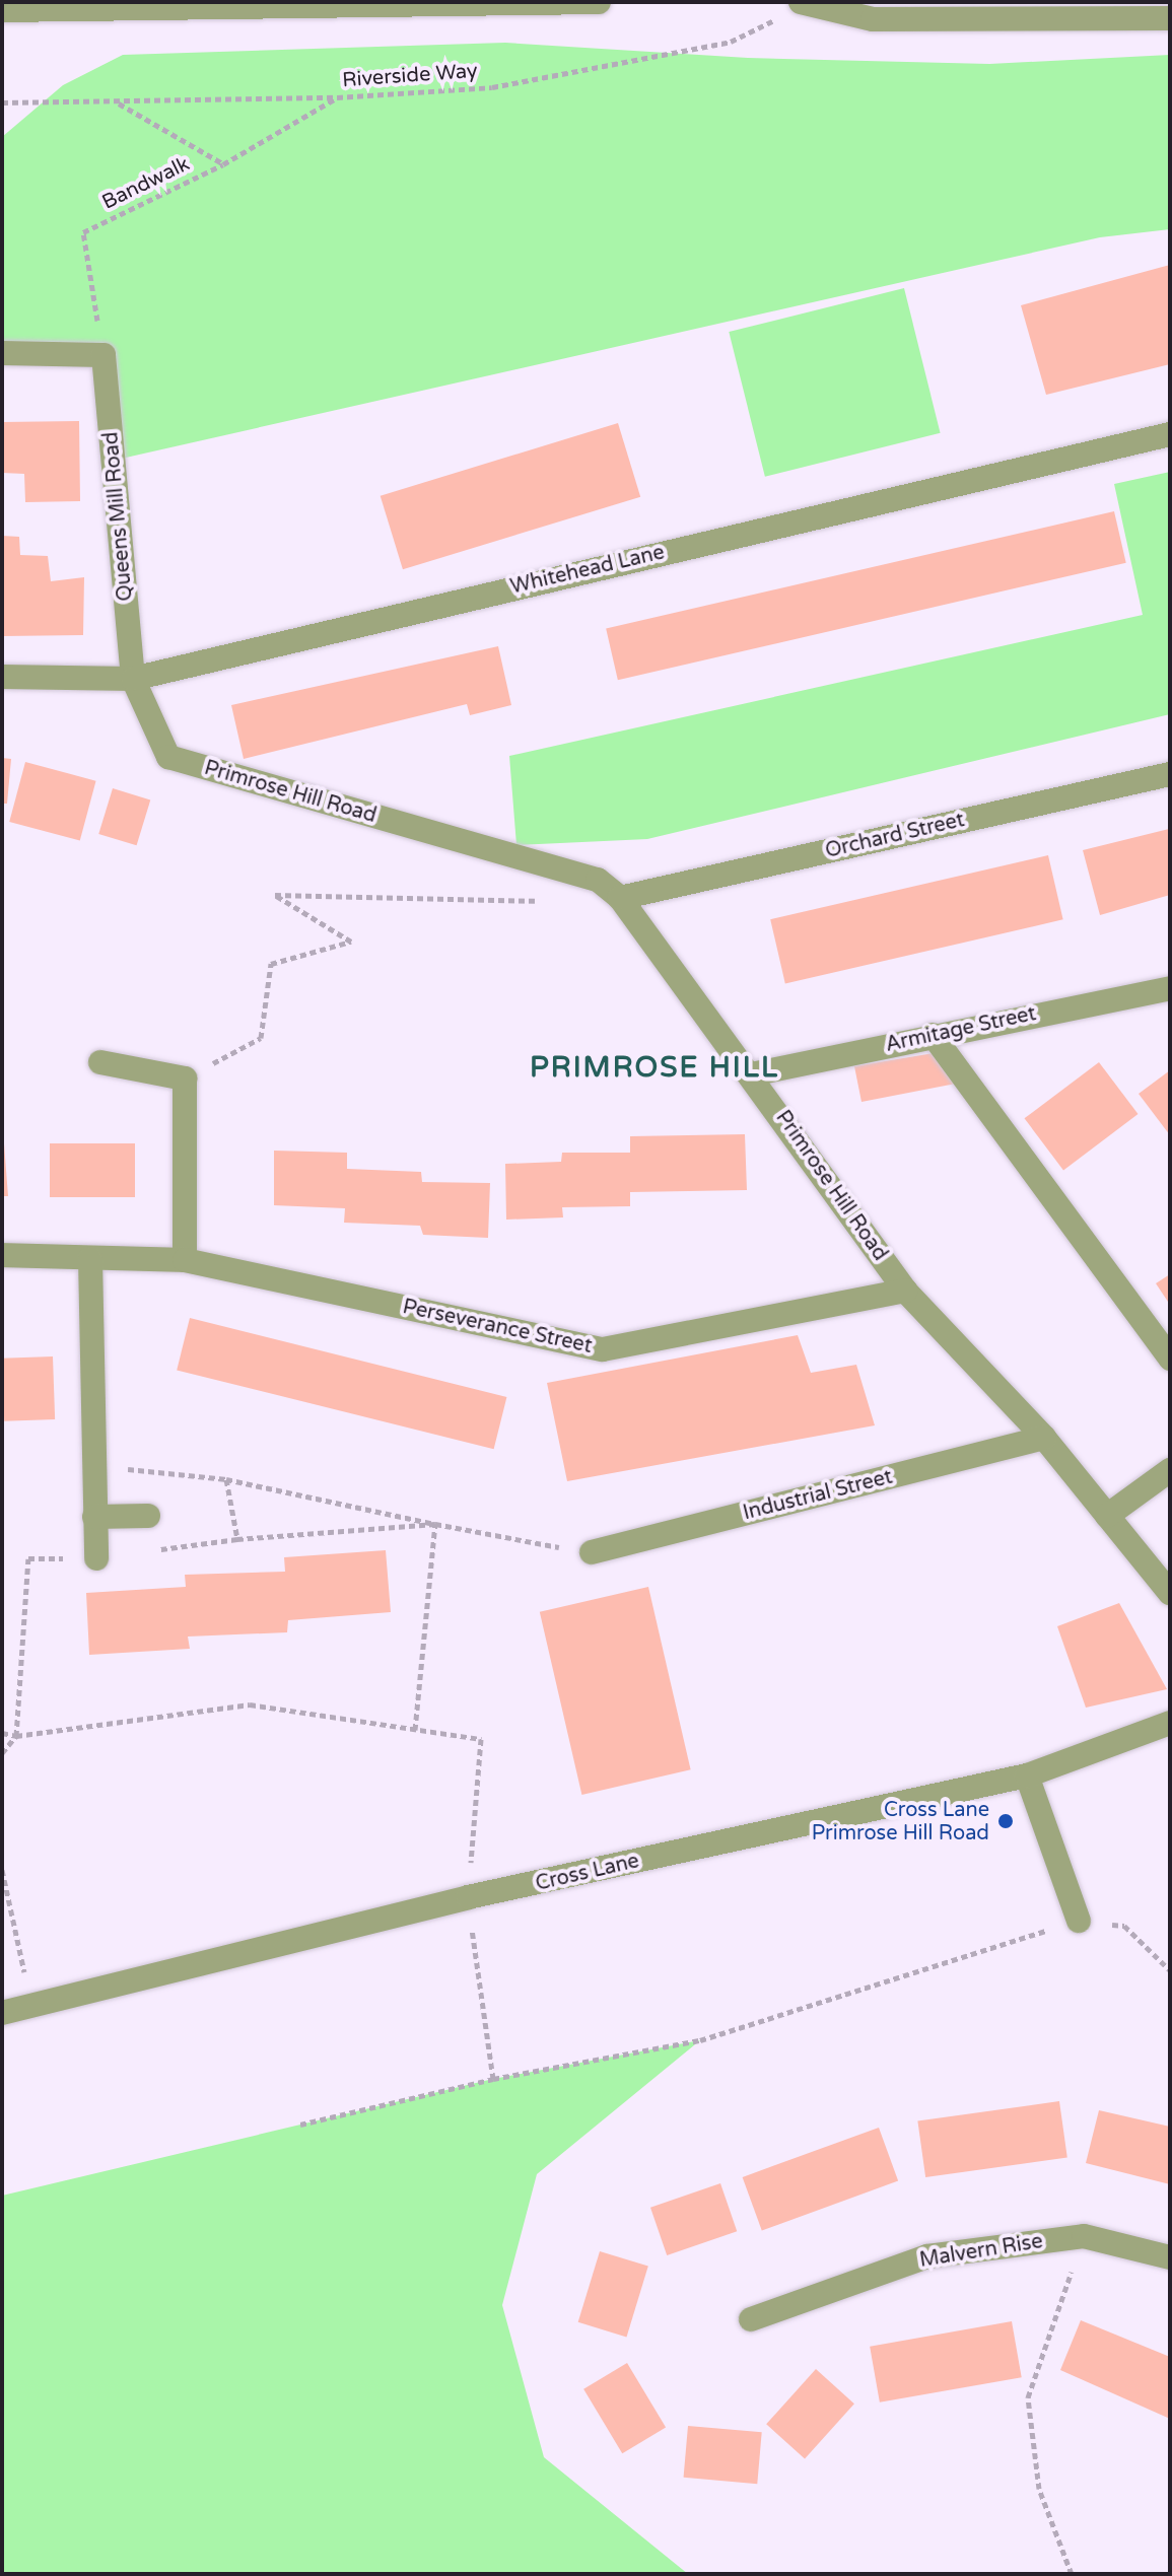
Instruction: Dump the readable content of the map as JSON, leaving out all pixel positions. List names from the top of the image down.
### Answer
{
  "streets": {
    "street": [
      "Queens Mill Road",
      "Whitehead Lane",
      "Primrose Hill Road",
      "Orchard Street",
      "Armitage Street",
      "Perseverance Street",
      "Industrial Street",
      "Cross Lane",
      "Malvern Rise"
    ],
    "path": ["Riverside Way", "Bandwalk"]
  },
  "crossings": [
    ["Riverside Way", "Bandwalk"],
    ["Bandwalk", "Queens Mill Road"],
    ["Queens Mill Road", "Whitehead Lane"],
    ["Queens Mill Road", "Primrose Hill Road"],
    ["Whitehead Lane", "Primrose Hill Road"],
    ["Primrose Hill Road", "Orchard Street"],
    ["Primrose Hill Road", "Armitage Street"],
    ["Primrose Hill Road", "Perseverance Street"],
    ["Primrose Hill Road", "Industrial Street"]
  ],
  "districts": ["PRIMROSE HILL"],
  "places": ["Cross Lane Primrose Hill Road"]
}
